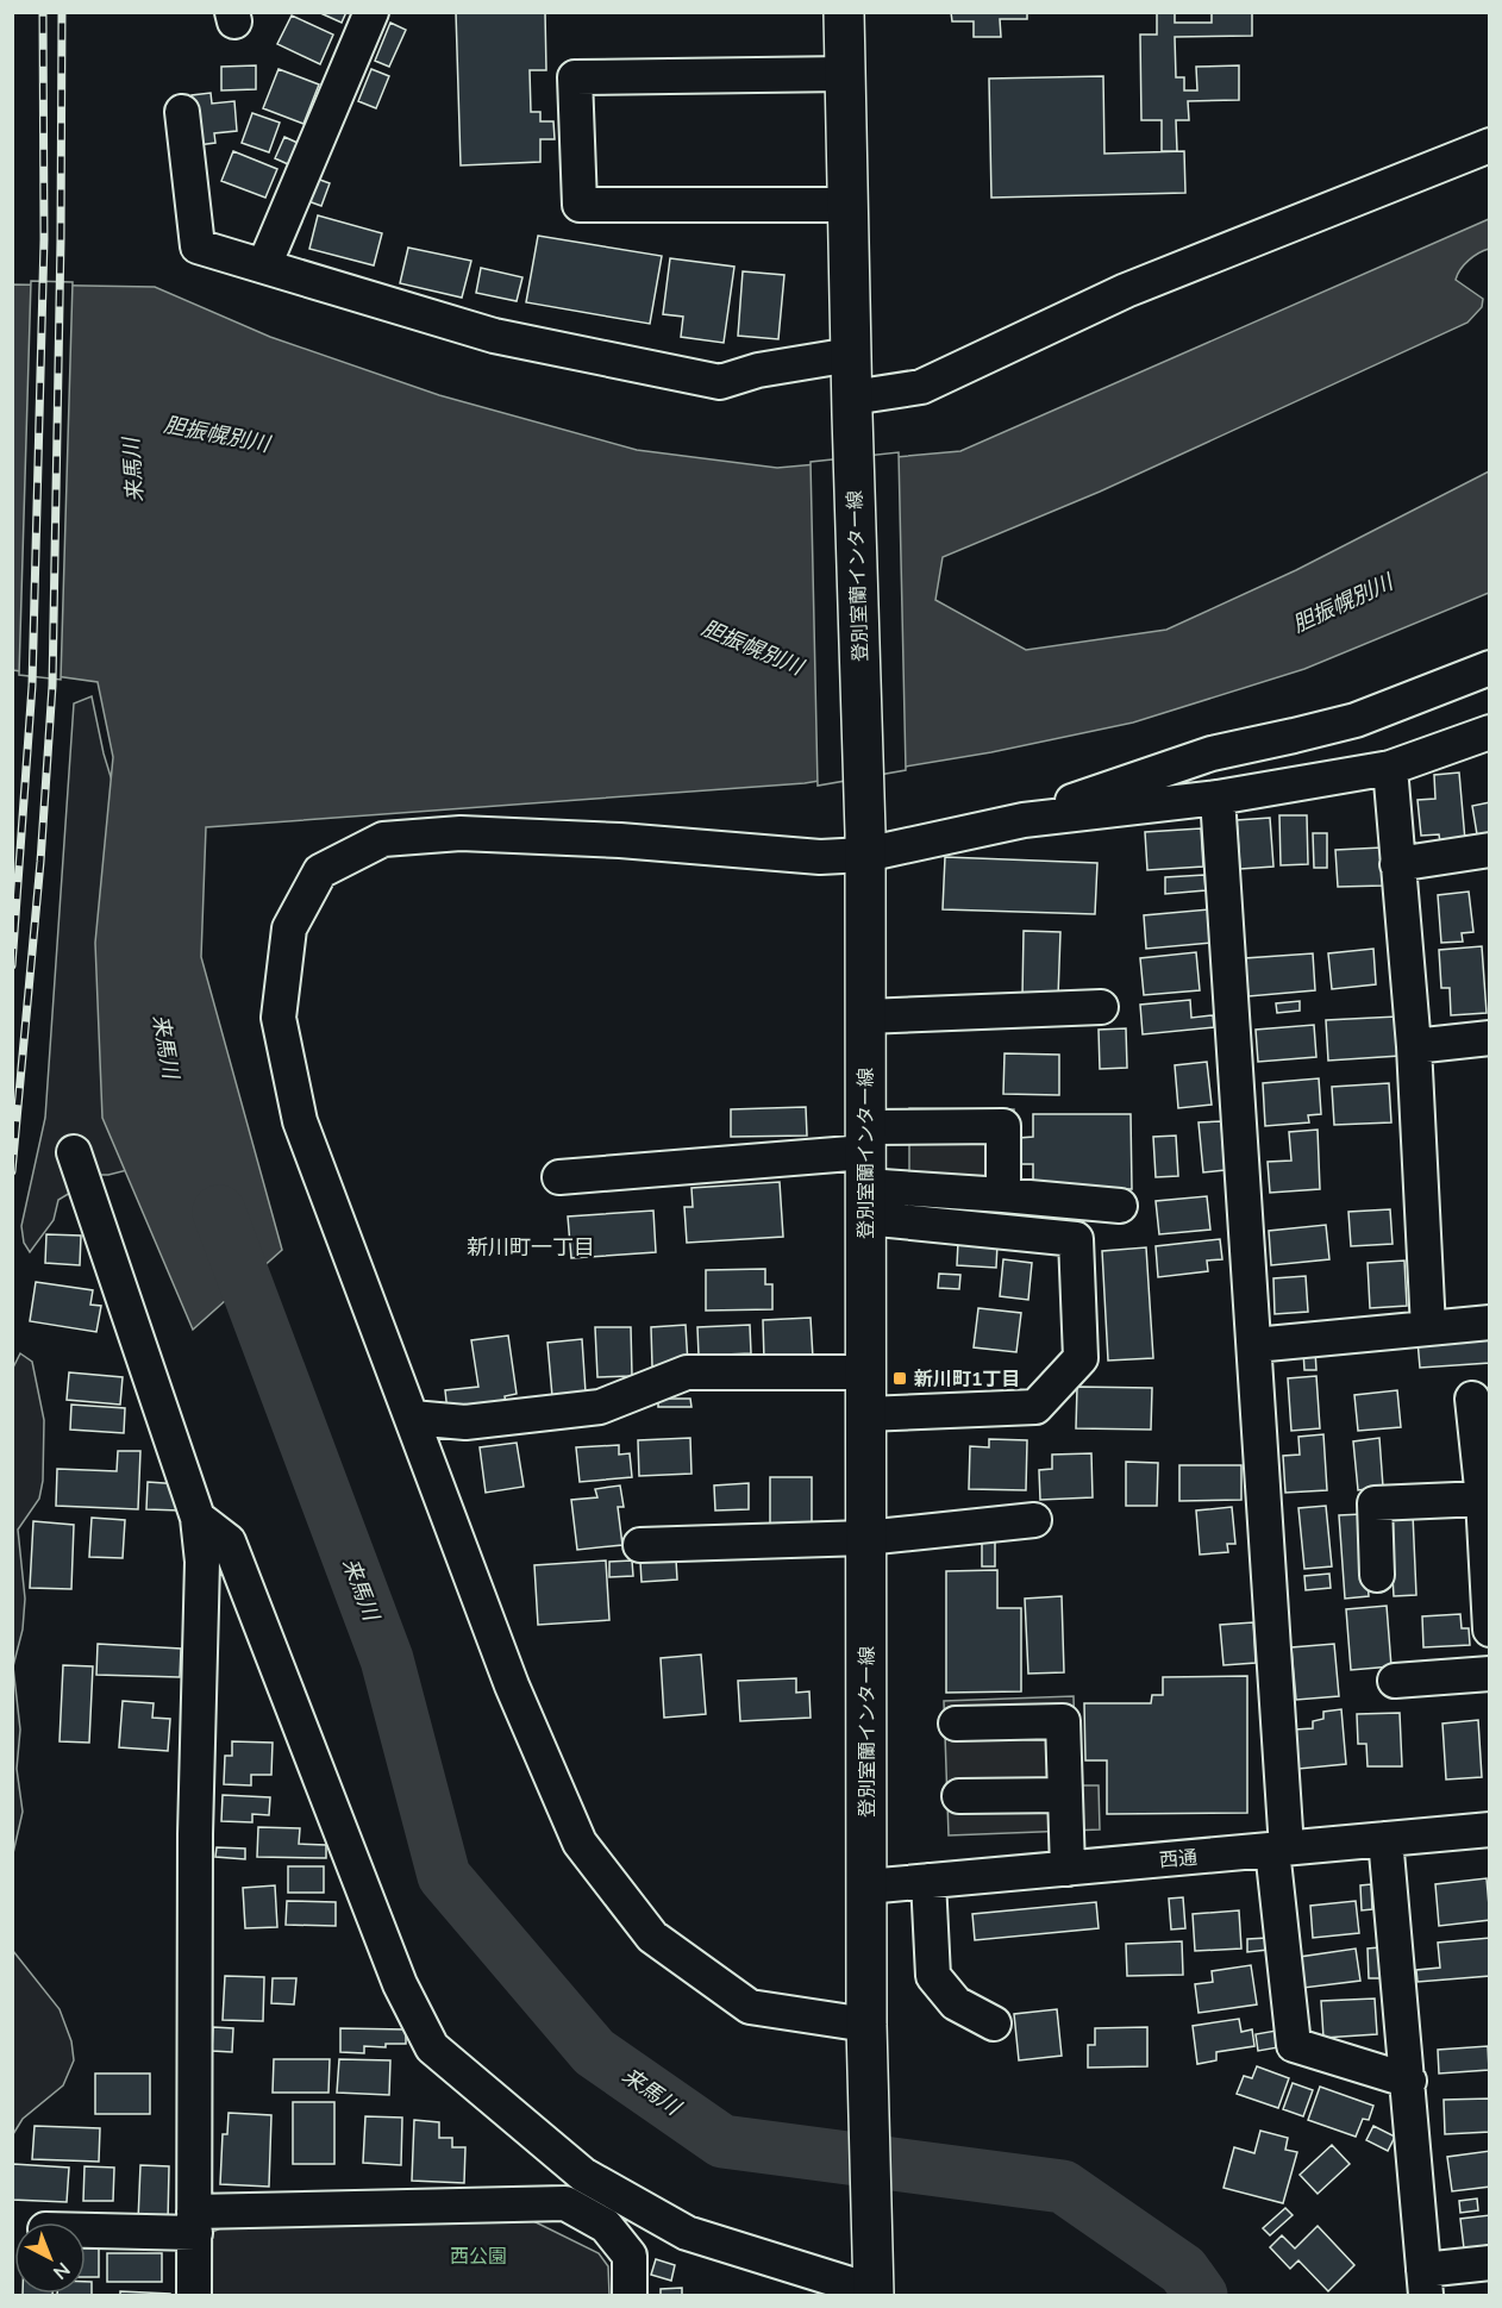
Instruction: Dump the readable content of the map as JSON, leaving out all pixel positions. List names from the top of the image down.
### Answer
{
  "streets": {
    "main road": ["登別室蘭インター線"],
    "street": ["西通"]
  },
  "crossings": [
    ["登別室蘭インター線", "西通"]
  ],
  "districts": ["新川町一丁目"],
  "water": ["胆振幌別川", "来馬川"],
  "parks": ["西公園"],
  "places": {
    "transit": ["新川町1丁目"]
  },
  "north": "bottom right"
}
